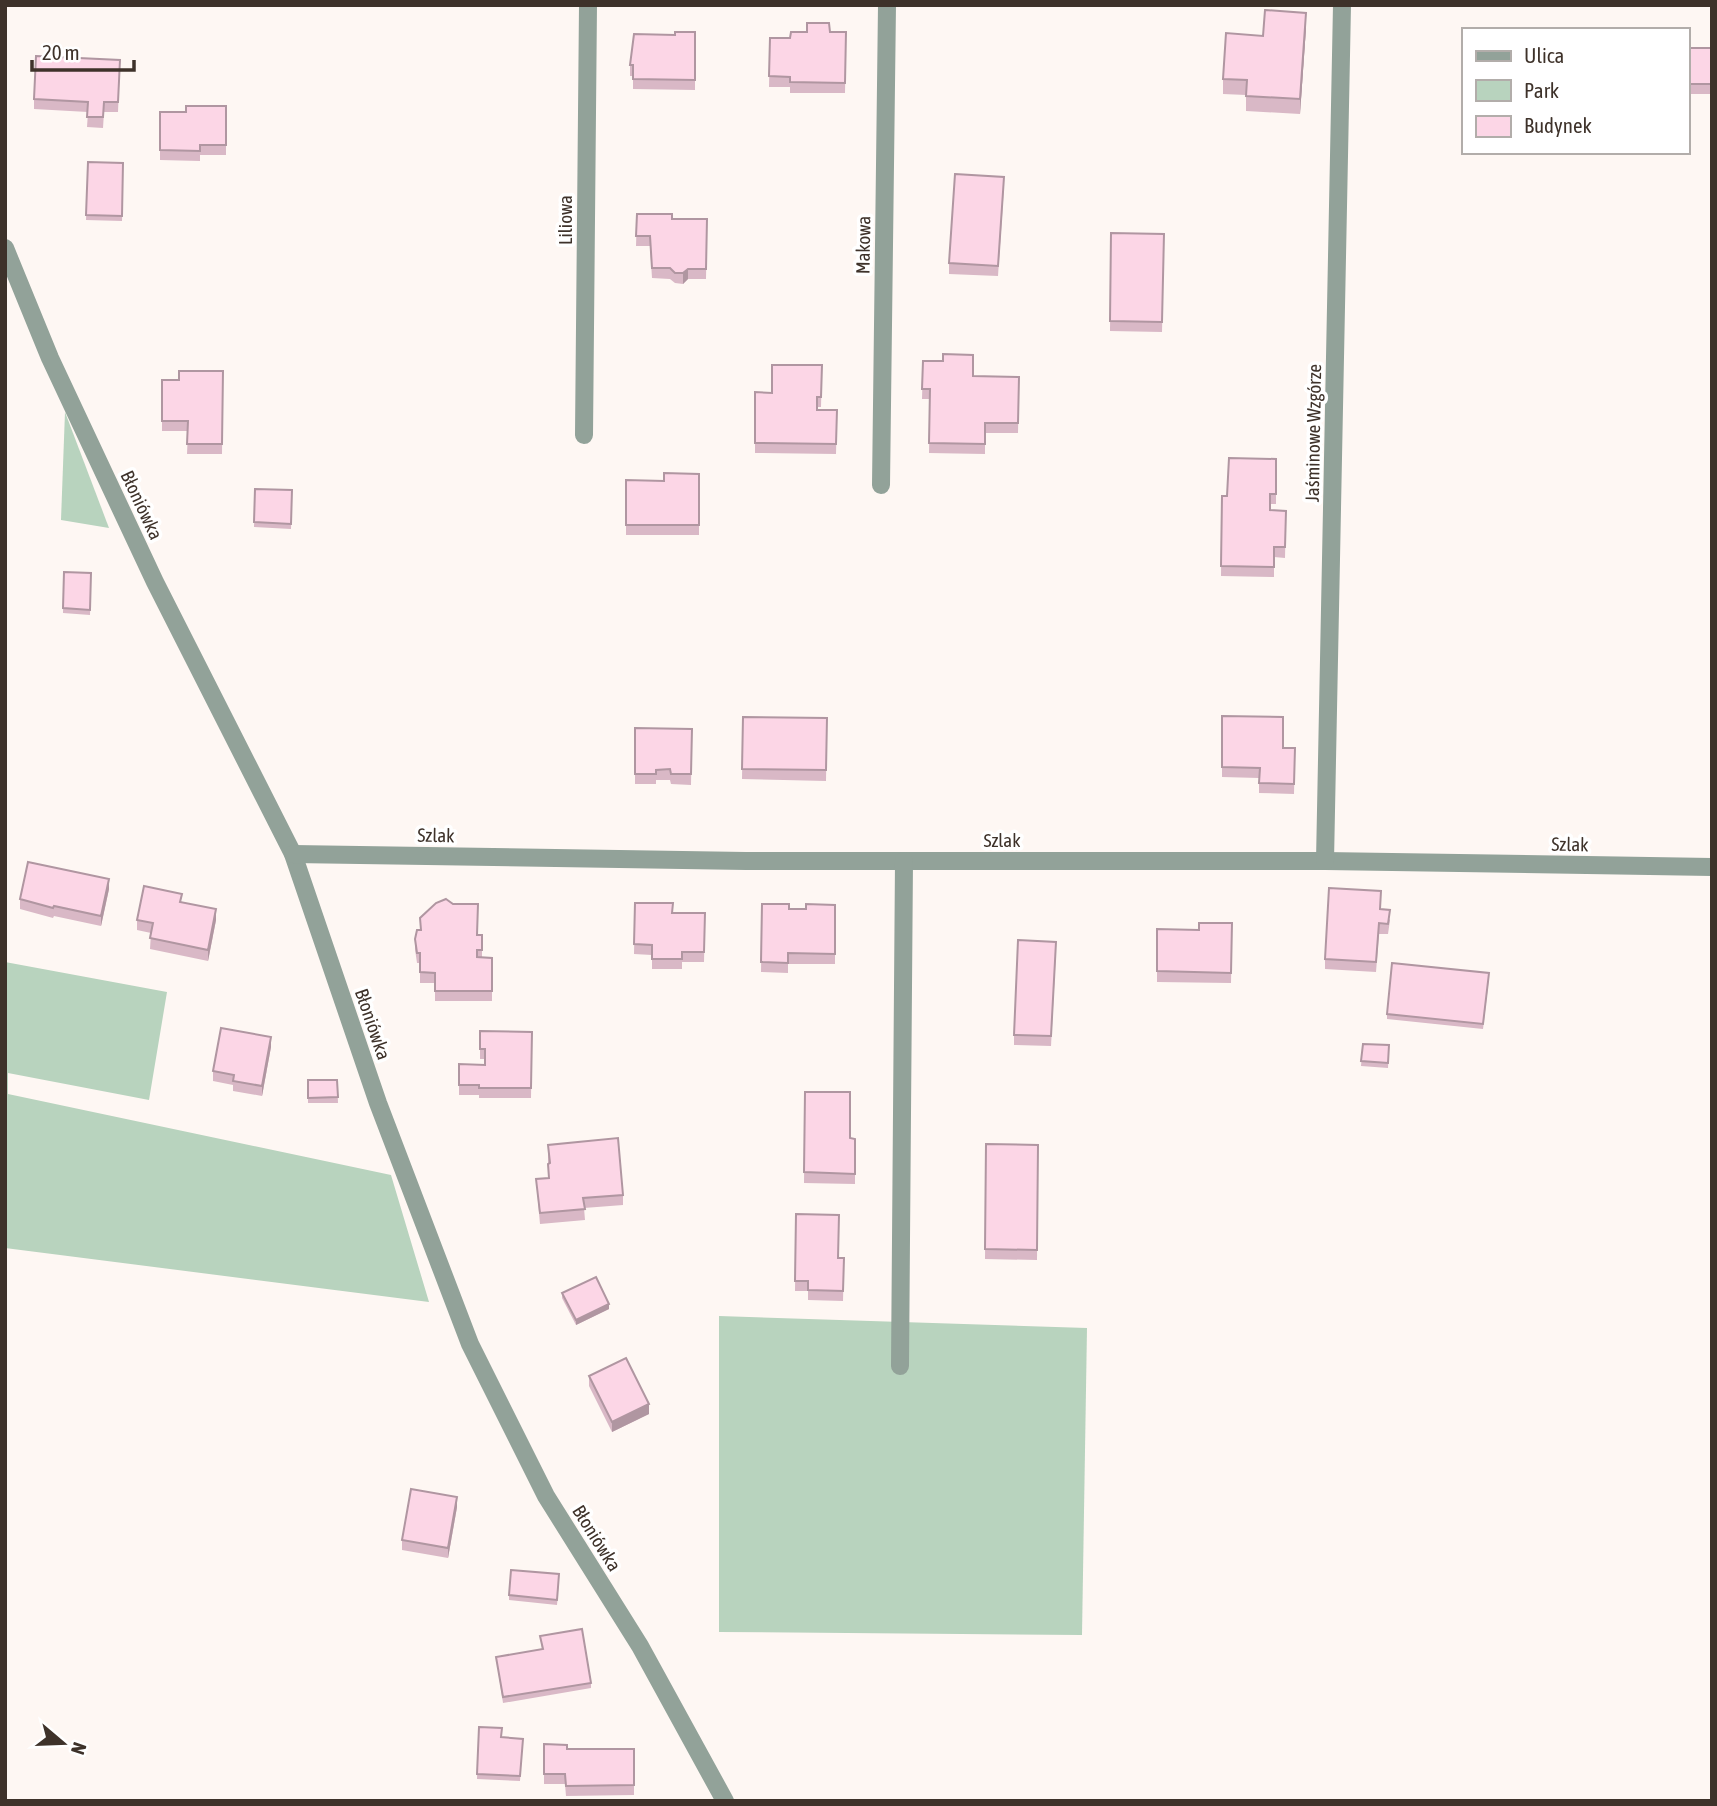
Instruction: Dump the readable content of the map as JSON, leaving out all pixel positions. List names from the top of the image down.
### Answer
{
  "streets": {
    "street": [
      "Liliowa",
      "Makowa",
      "Jaśminowe Wzgórze",
      "Błoniówka",
      "Szlak"
    ]
  },
  "crossings": [
    ["Jaśminowe Wzgórze", "Szlak"],
    ["Błoniówka", "Szlak"]
  ],
  "legend": ["Ulica", "Park", "Budynek"],
  "scale_bar": "20 m",
  "north": "right"
}
